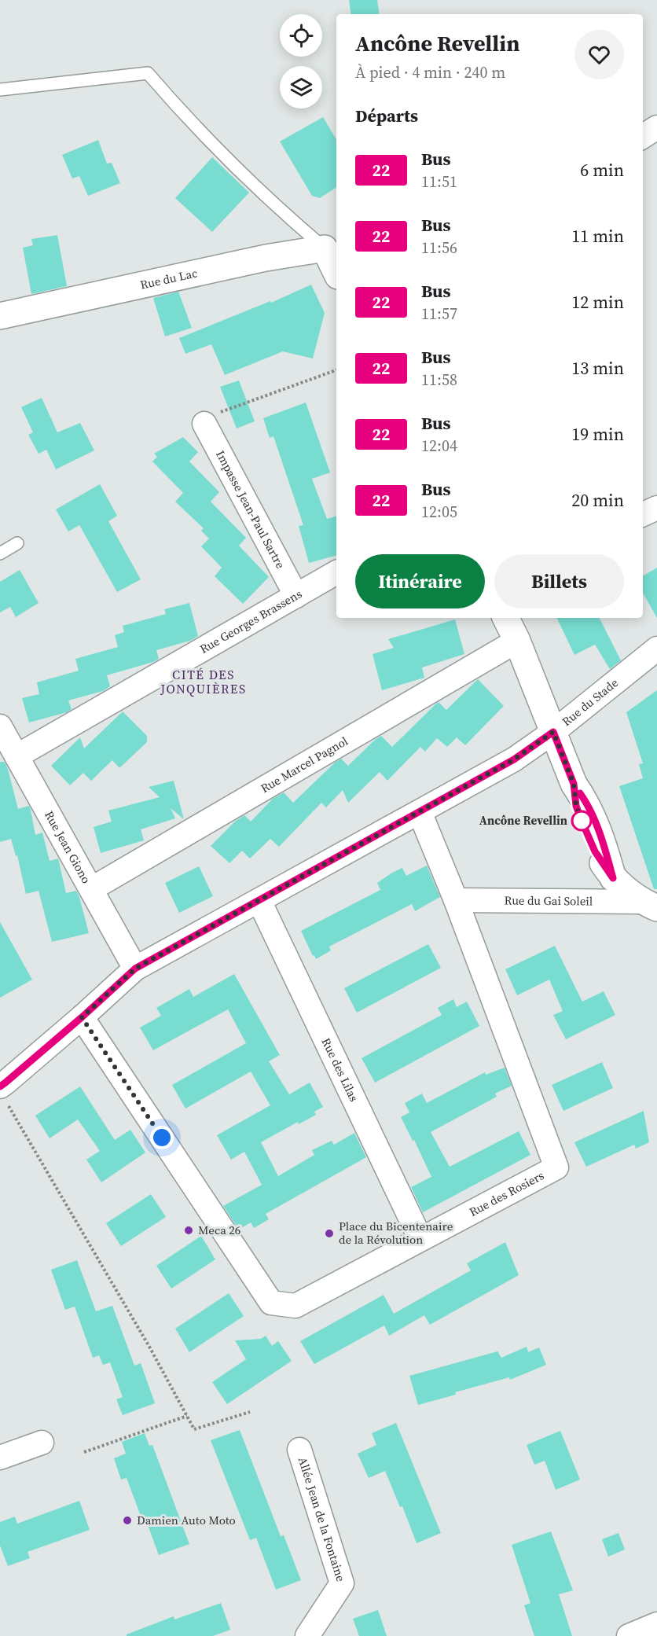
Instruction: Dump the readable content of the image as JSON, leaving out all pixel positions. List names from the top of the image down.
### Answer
{
  "streets": {
    "street": [
      "Rue du Lac",
      "Impasse Jean-Paul Sartre",
      "Rue Georges Brassens",
      "Rue du Stade",
      "Rue Marcel Pagnol",
      "Rue Jean Giono",
      "Rue du Gai Soleil",
      "Rue des Lilas",
      "Rue des Rosiers",
      "Allée Jean de la Fontaine"
    ]
  },
  "crossings": [
    ["Impasse Jean-Paul Sartre", "Rue Georges Brassens"],
    ["Rue Georges Brassens", "Rue Jean Giono"],
    ["Rue du Stade", "Rue Jean Giono"],
    ["Rue du Stade", "Rue des Lilas"],
    ["Rue du Stade", "Rue des Rosiers"],
    ["Rue Marcel Pagnol", "Rue Jean Giono"],
    ["Rue du Gai Soleil", "Rue des Rosiers"],
    ["Rue des Lilas", "Rue des Rosiers"]
  ],
  "districts": ["CITÉ DES JONQUIÈRES"],
  "places": [
    "Ancône Revellin",
    "Meca 26",
    "Place du Bicentenaire de la Révolution",
    "Damien Auto Moto"
  ],
  "lines": ["bus line 22"],
  "page": {
    "heading": [
      ["Ancône Revellin", "À pied · 4 min · 240 m"],
      "Départs"
    ],
    "list": [
      {
        "mark": "22",
        "name": "Bus",
        "note": "11:51",
        "value": "6 min"
      },
      {
        "mark": "22",
        "name": "Bus",
        "note": "11:56",
        "value": "11 min"
      },
      {
        "mark": "22",
        "name": "Bus",
        "note": "11:57",
        "value": "12 min"
      },
      {
        "mark": "22",
        "name": "Bus",
        "note": "11:58",
        "value": "13 min"
      },
      {
        "mark": "22",
        "name": "Bus",
        "note": "12:04",
        "value": "19 min"
      },
      {
        "mark": "22",
        "name": "Bus",
        "note": "12:05",
        "value": "20 min"
      }
    ],
    "buttons": ["Itinéraire", "Billets"]
  }
}
